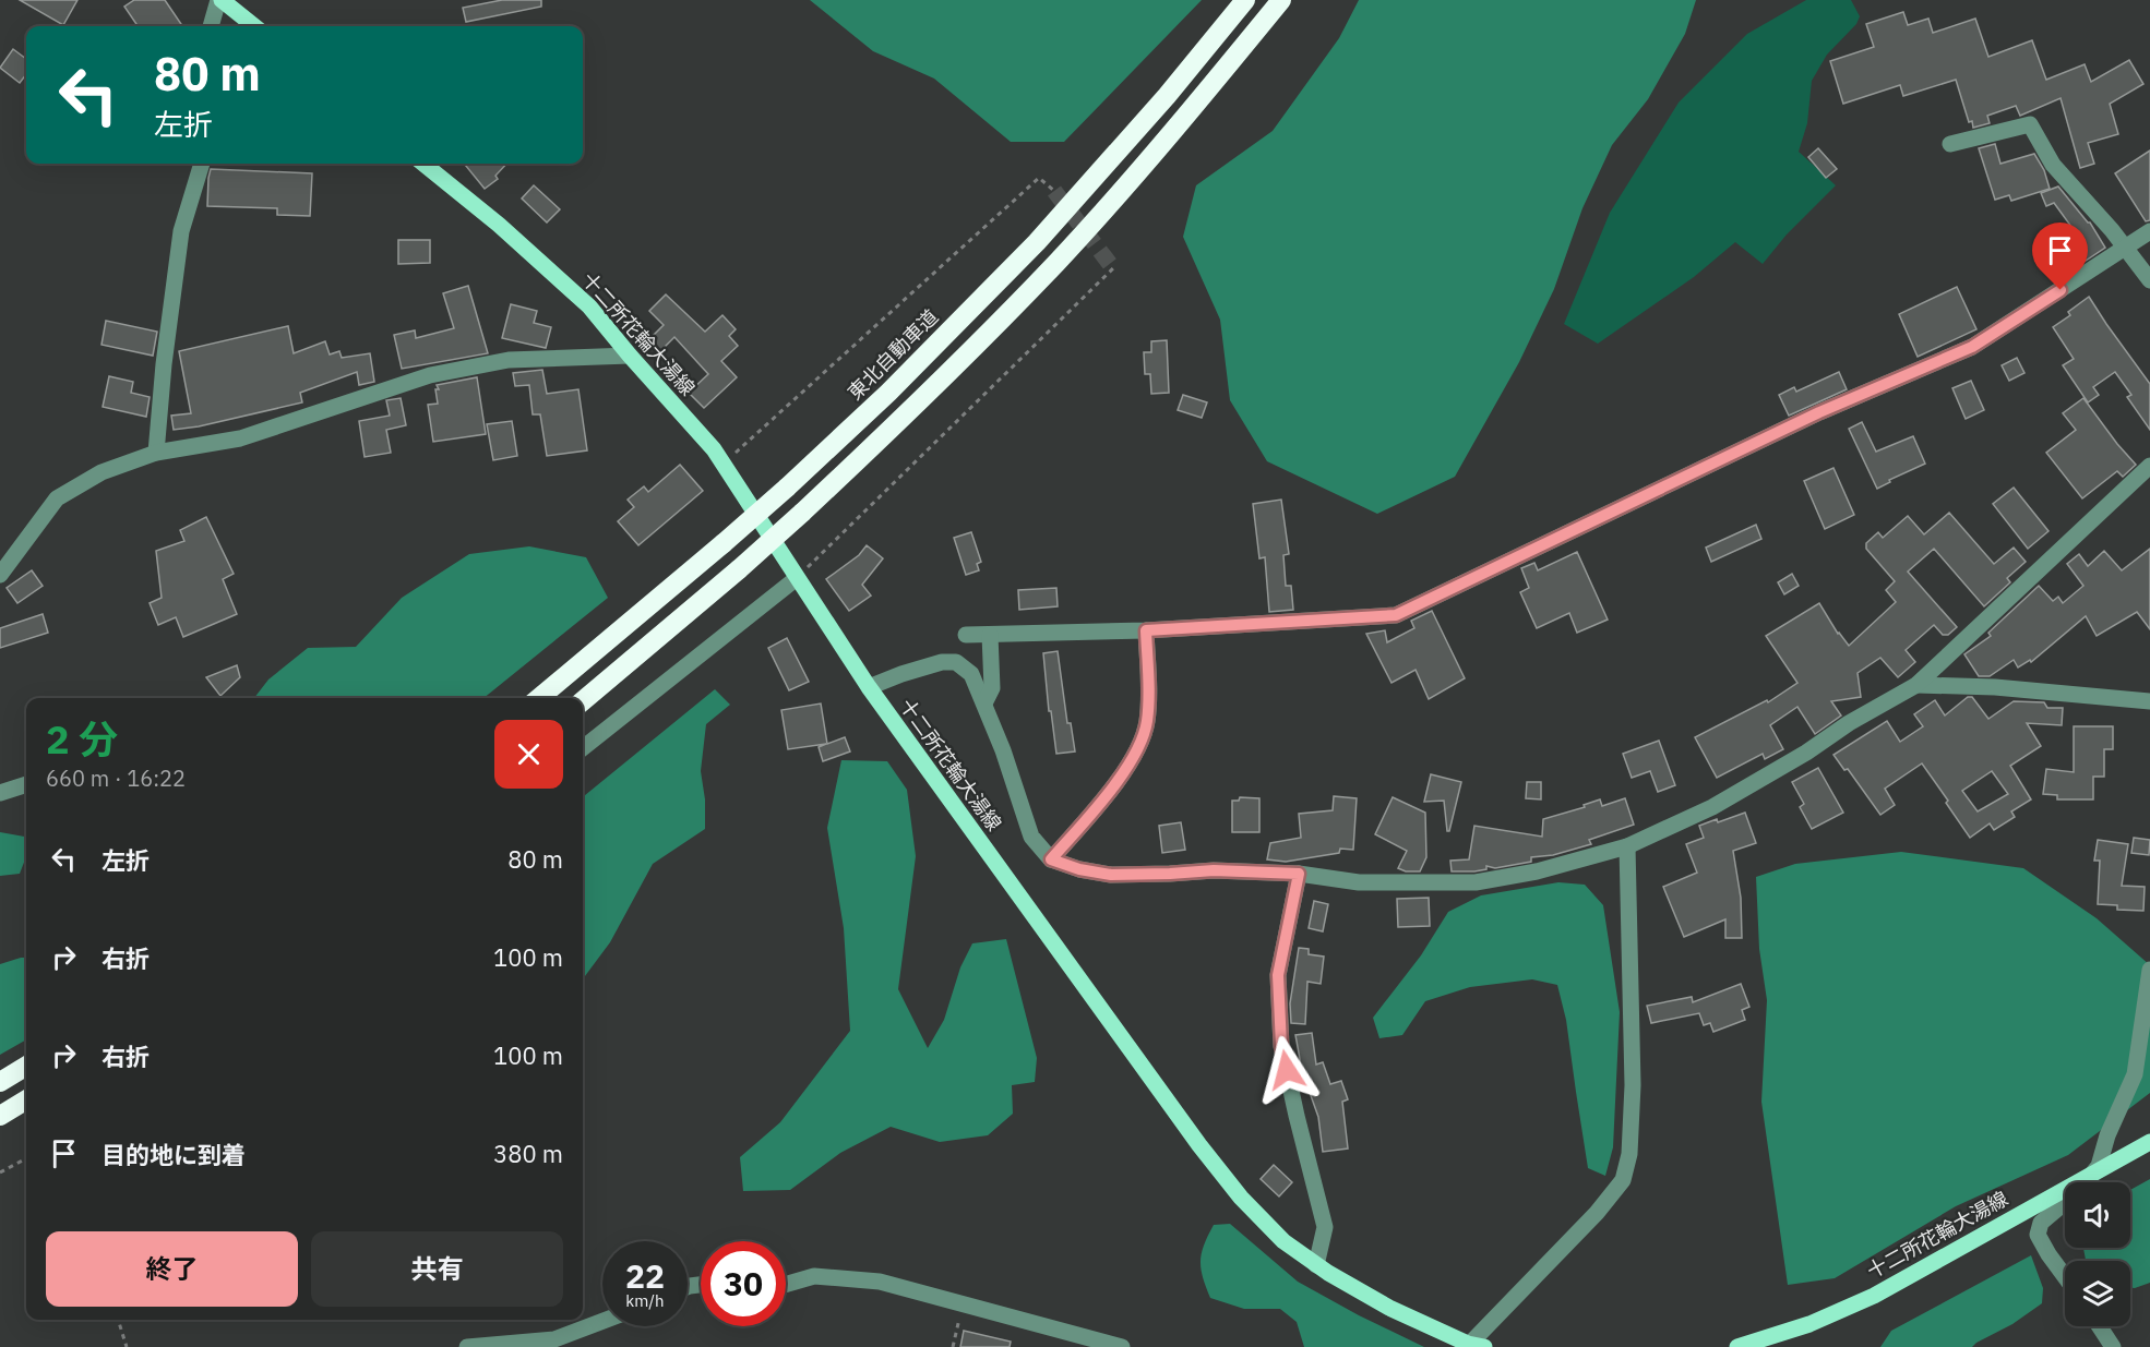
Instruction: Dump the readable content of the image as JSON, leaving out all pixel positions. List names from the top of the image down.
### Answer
{
  "streets": {
    "highway": ["東北自動車道"],
    "main road": ["十二所花輪大湯線"]
  },
  "page": {
    "turn": ["80 m", "左折"],
    "heading": ["2 分", "660 m · 16:22"],
    "list": [
      {
        "name": "左折",
        "value": "80 m"
      },
      {
        "name": "右折",
        "value": "100 m"
      },
      {
        "name": "右折",
        "value": "100 m"
      },
      {
        "name": "目的地に到着",
        "value": "380 m"
      }
    ],
    "buttons": ["終了", "共有"],
    "speed": "22 km/h",
    "limit": "30"
  }
}
